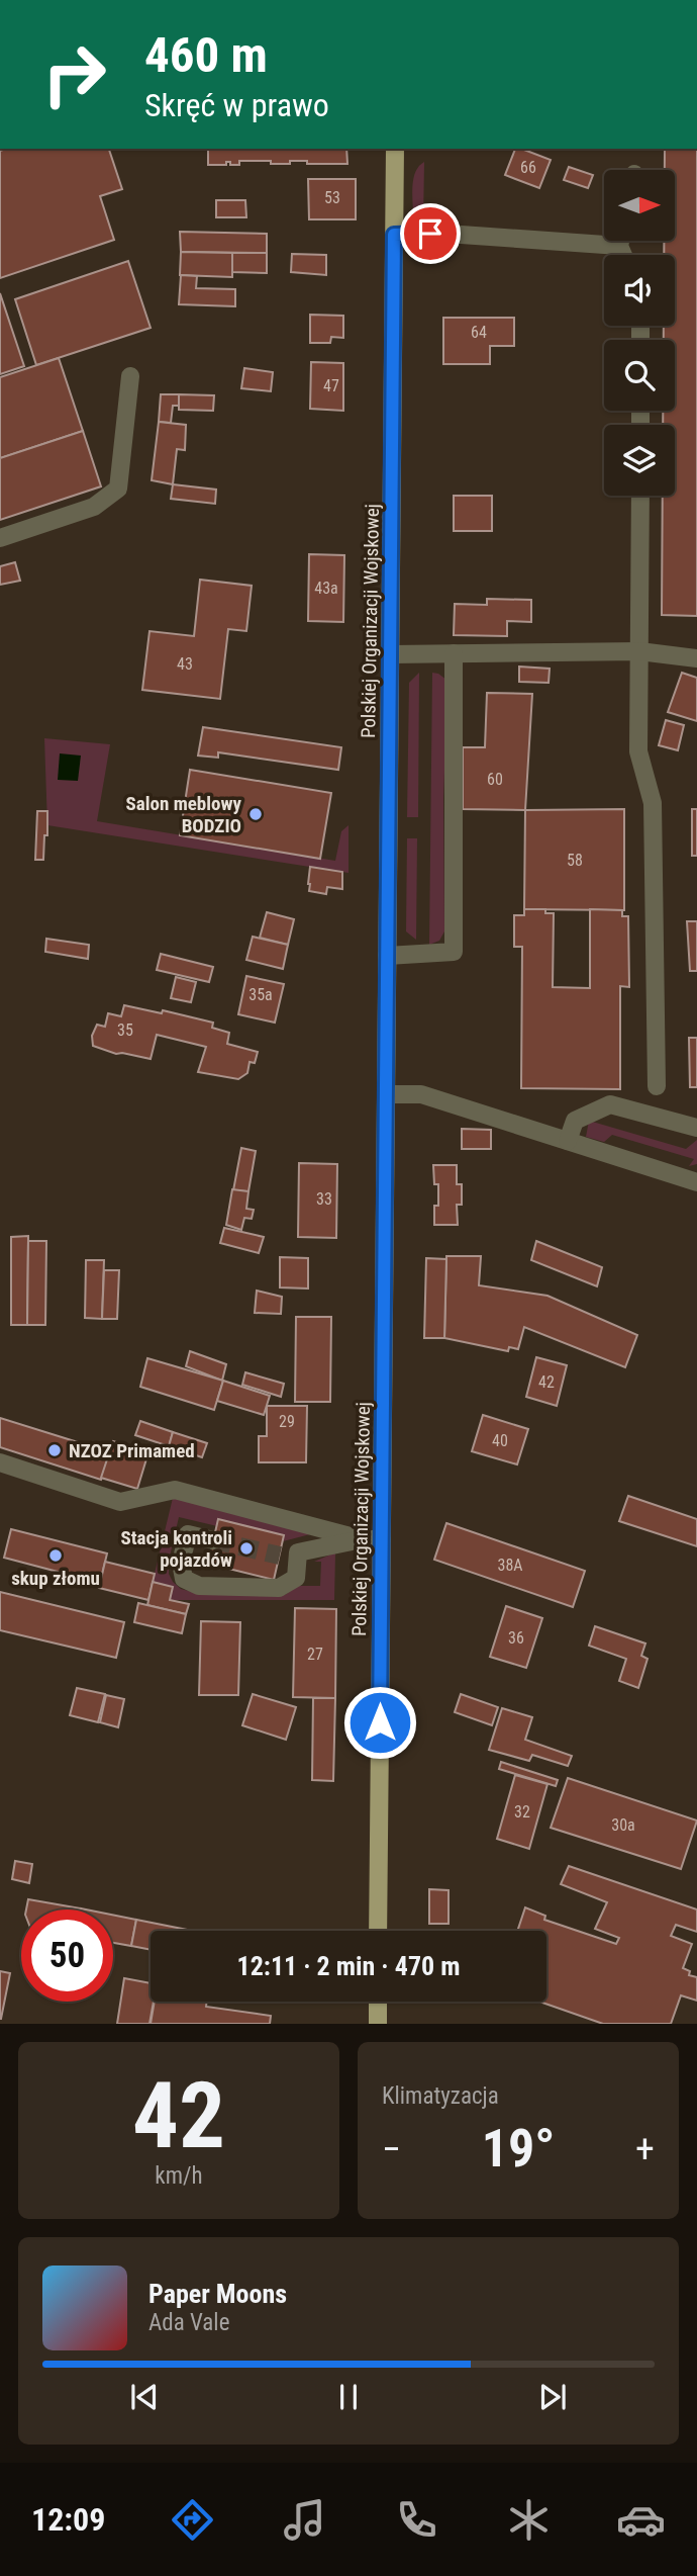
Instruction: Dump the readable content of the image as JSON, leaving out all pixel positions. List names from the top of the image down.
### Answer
{
  "streets": {
    "main road": ["Polskiej Organizacji Wojskowej"]
  },
  "places": [
    "Salon meblowy BODZIO",
    "NZOZ Primamed",
    "Stacja kontroli pojazdów",
    "skup złomu"
  ],
  "house_numbers": [
    "66",
    "53",
    "64",
    "47",
    "43a",
    "43",
    "60",
    "58",
    "35a",
    "35",
    "33",
    "42",
    "29",
    "40",
    "38A",
    "36",
    "27",
    "32",
    "30a"
  ],
  "north": "right",
  "page": {
    "turn": ["460 m", "Skręć w prawo"],
    "limit": "50",
    "trip": "12:11 · 2 min · 470 m",
    "tile": [
      ["42", "km/h"],
      "Klimatyzacja"
    ],
    "heat": ["−", "19°", "+"],
    "song": ["Paper Moons", "Ada Vale"],
    "tabs": "12:09"
  }
}
